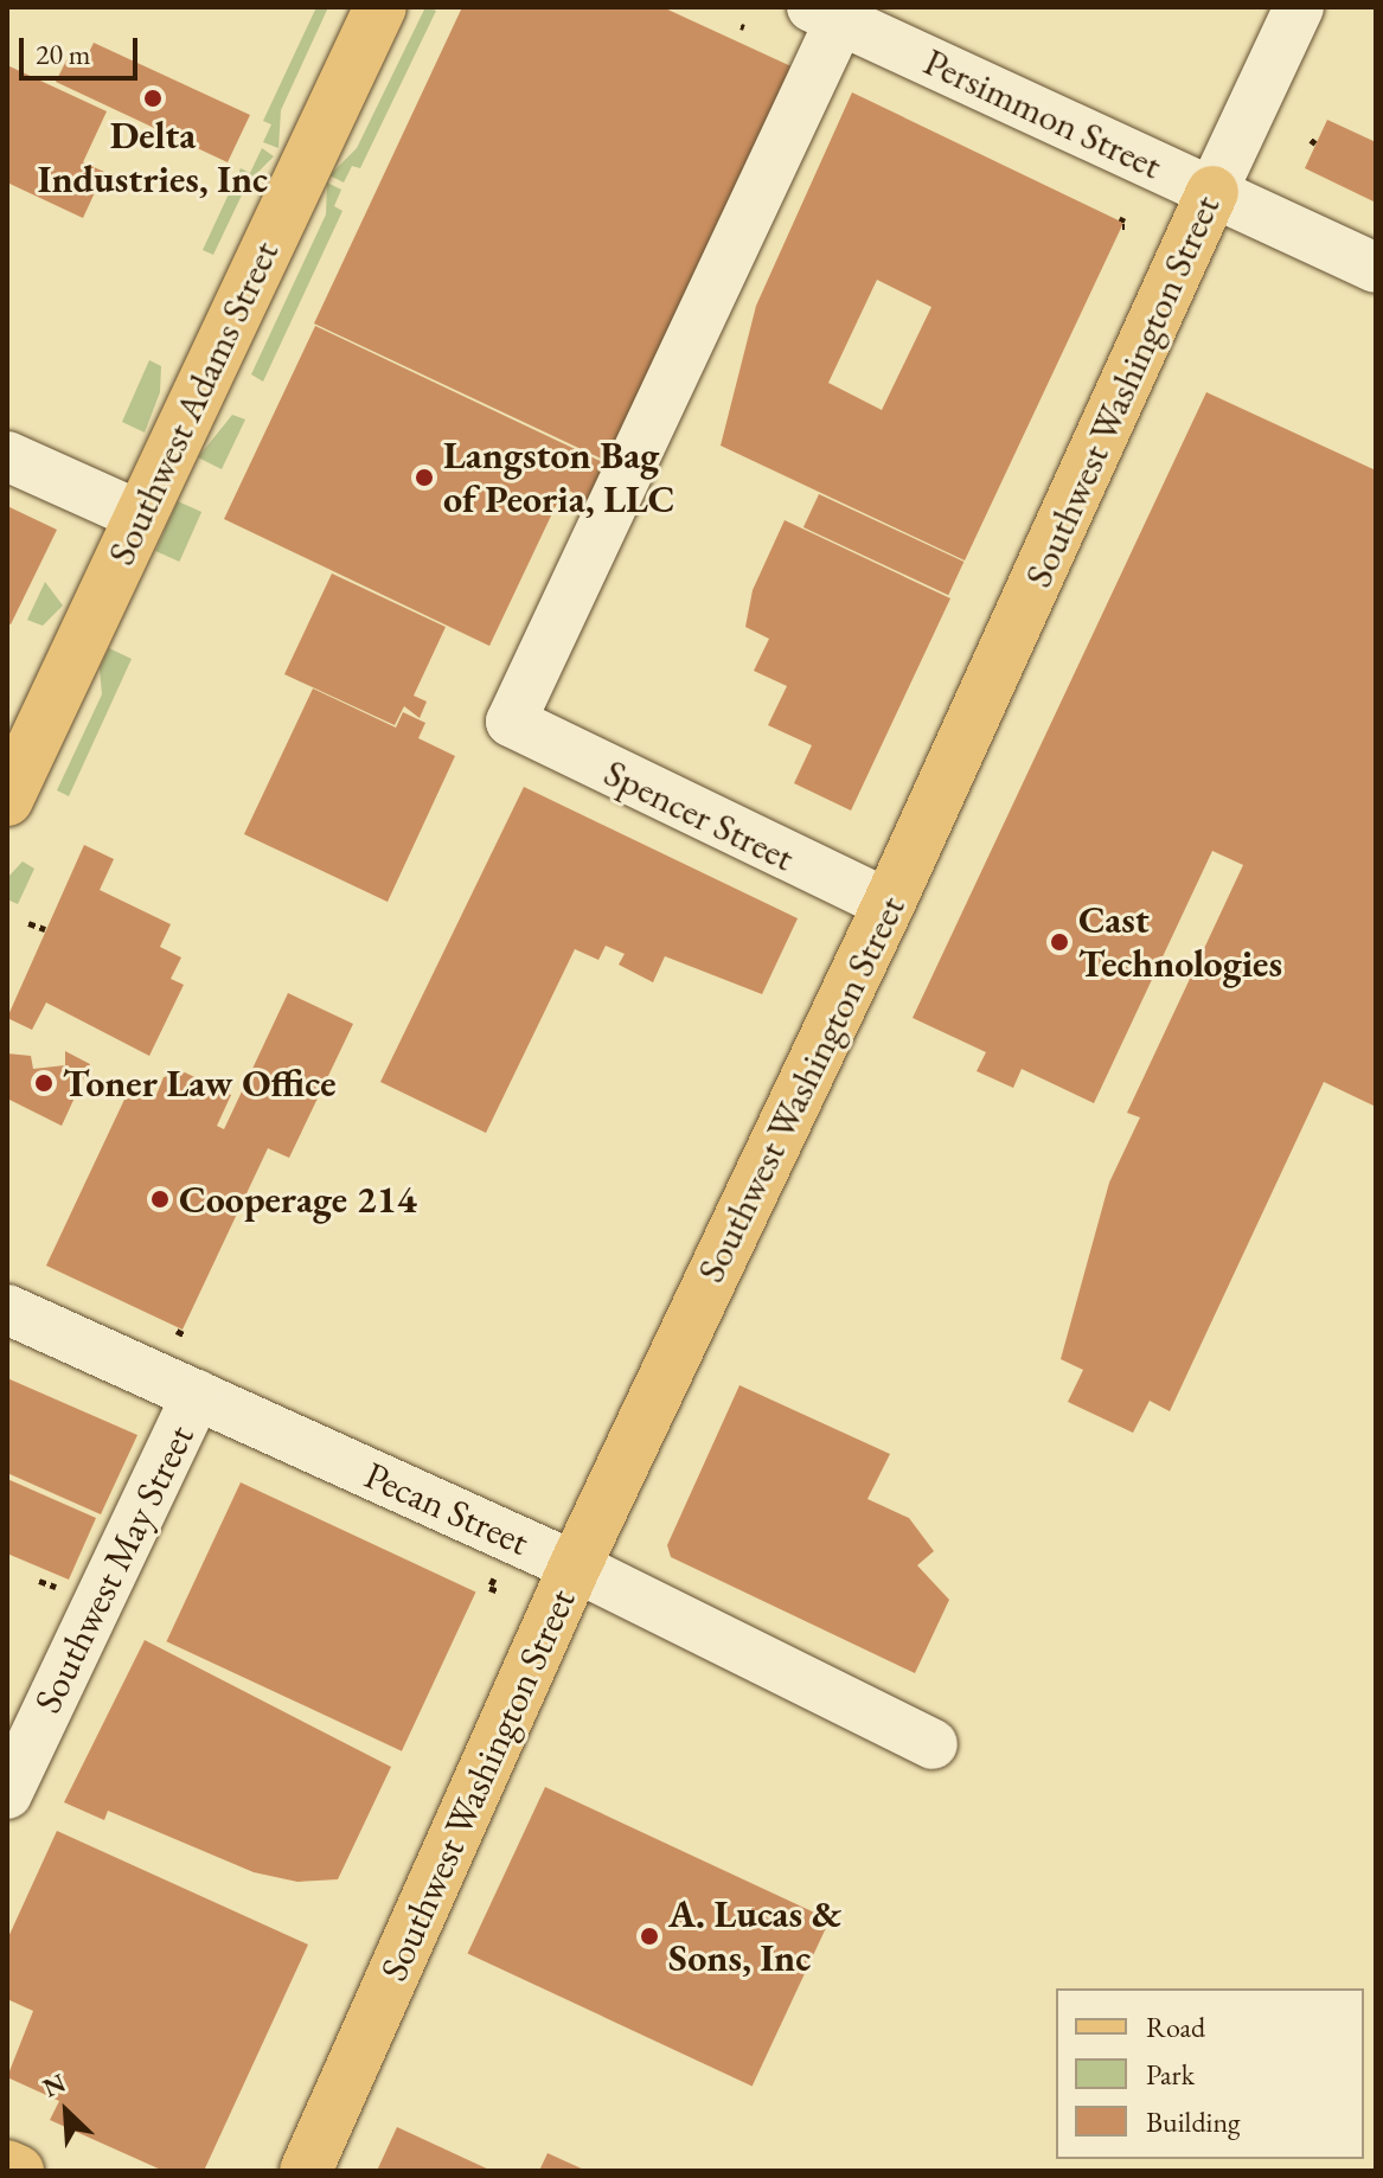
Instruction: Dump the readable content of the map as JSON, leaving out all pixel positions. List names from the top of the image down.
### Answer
{
  "streets": {
    "main road": ["Southwest Washington Street", "Southwest Adams Street"],
    "street": [
      "Persimmon Street",
      "Spencer Street",
      "Pecan Street",
      "Southwest May Street"
    ]
  },
  "crossings": [
    ["Persimmon Street", "Southwest Washington Street"],
    ["Persimmon Street", "Spencer Street"],
    ["Southwest Washington Street", "Spencer Street"],
    ["Southwest Washington Street", "Pecan Street"],
    ["Pecan Street", "Southwest May Street"]
  ],
  "places": [
    "Delta Industries, Inc",
    "Langston Bag of Peoria, LLC",
    "Cast Technologies",
    "Toner Law Office",
    "Cooperage 214",
    "A. Lucas & Sons, Inc"
  ],
  "legend": ["Road", "Park", "Building"],
  "scale_bar": "20 m",
  "north": "top left"
}
